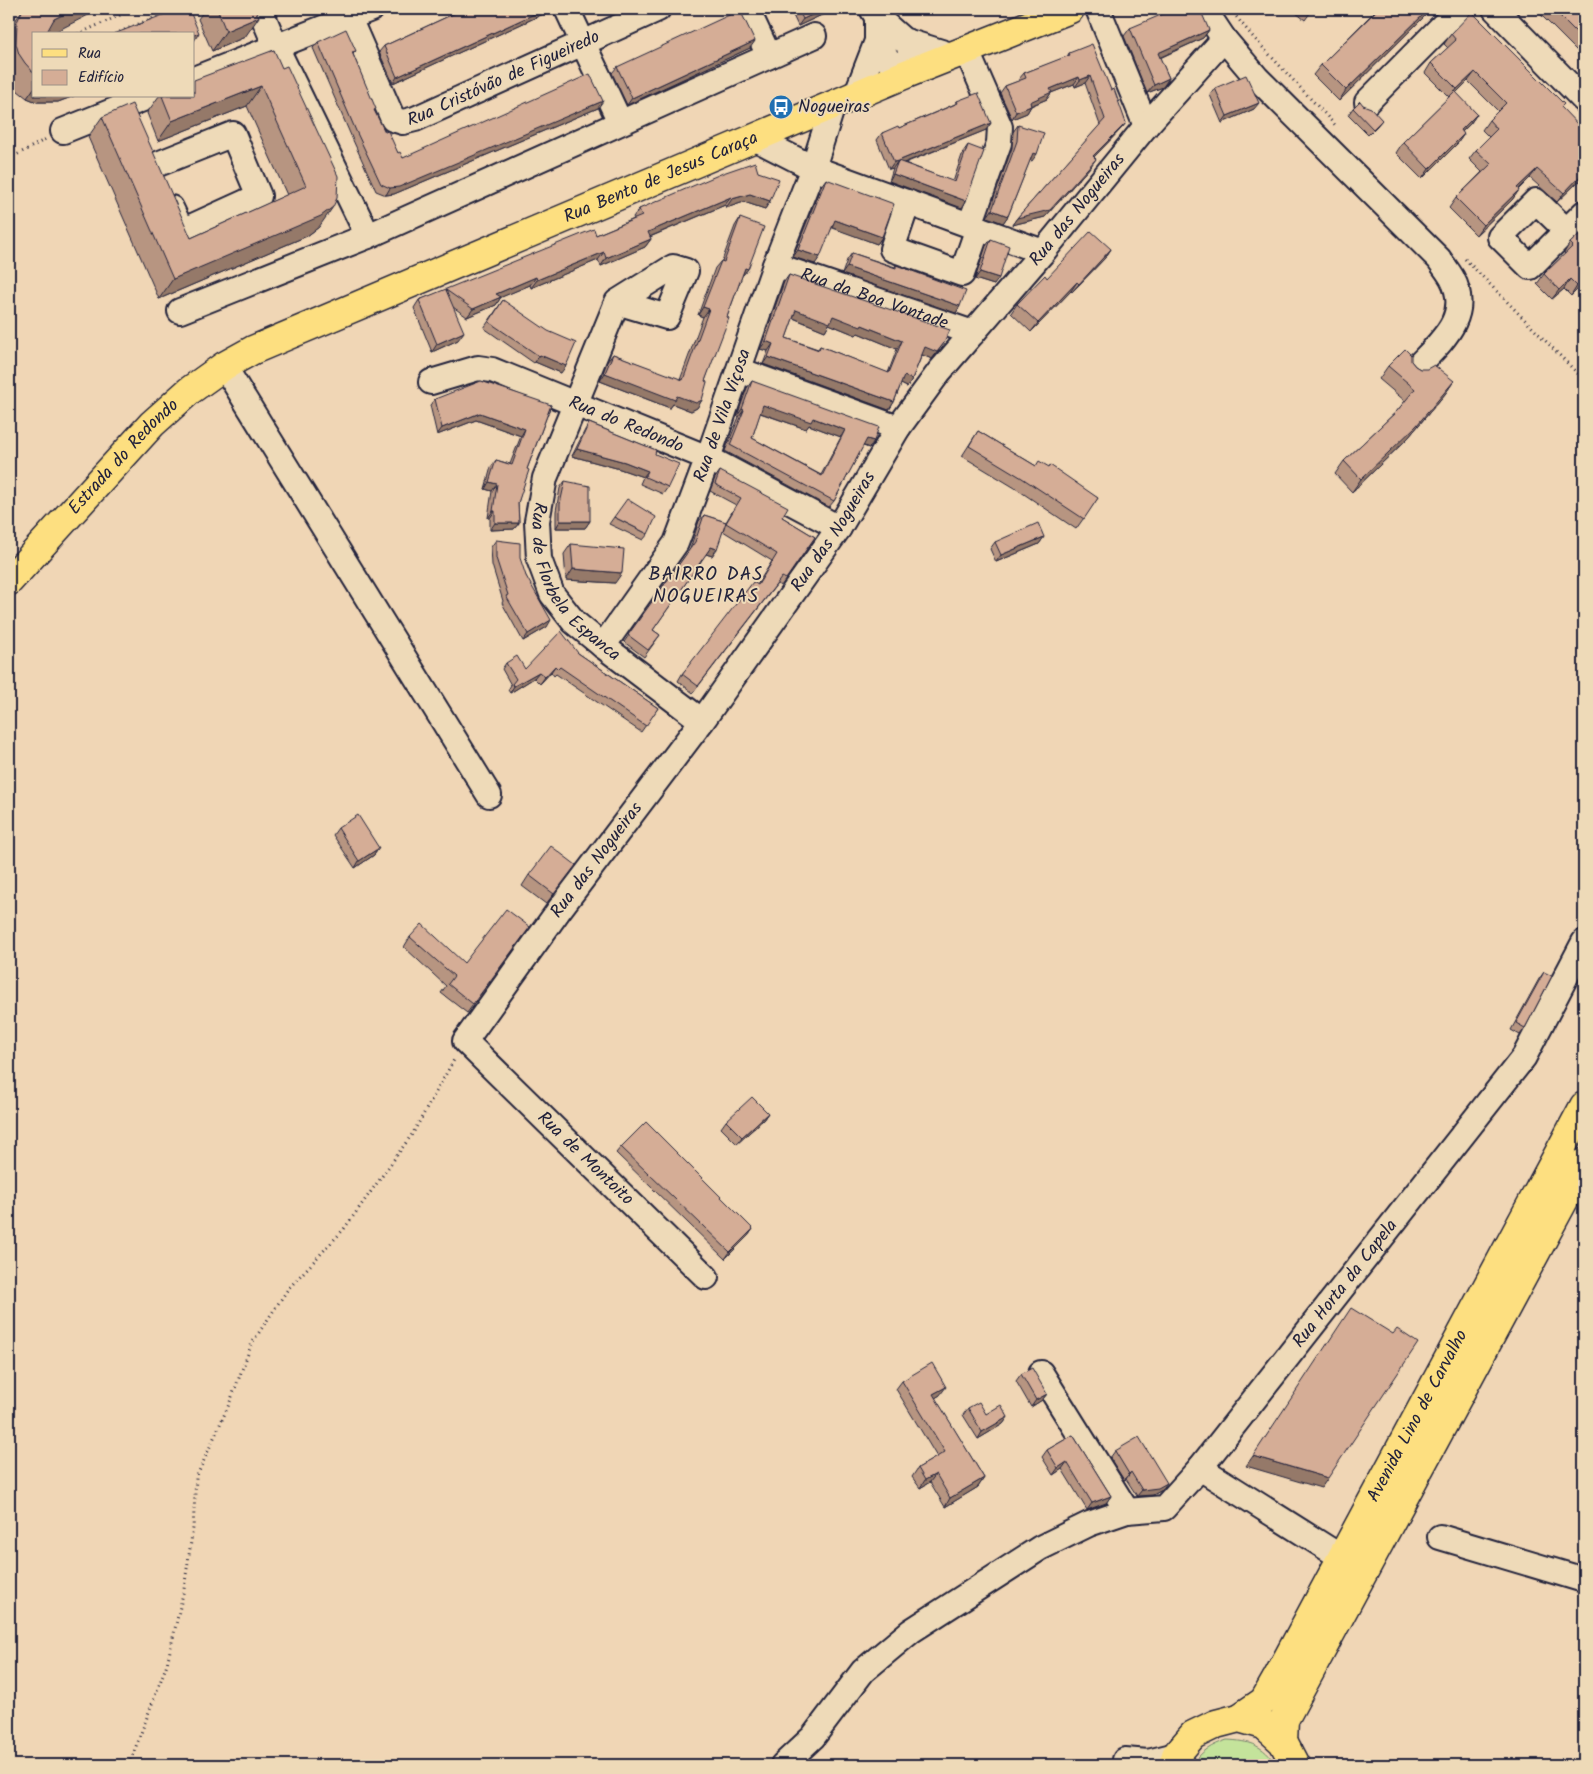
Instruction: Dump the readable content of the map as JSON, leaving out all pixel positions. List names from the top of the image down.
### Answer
{
  "streets": {
    "main road": ["Rua Bento de Jesus Caraça", "Estrada do Redondo", "Avenida Lino de Carvalho"],
    "street": [
      "Rua Cristóvão de Figueiredo",
      "Rua das Nogueiras",
      "Rua da Boa Vontade",
      "Rua de Vila Viçosa",
      "Rua do Redondo",
      "Rua de Florbela Espanca",
      "Rua de Montoito",
      "Rua Horta da Capela"
    ]
  },
  "crossings": [
    ["Rua Bento de Jesus Caraça", "Rua de Vila Viçosa"],
    ["Rua Bento de Jesus Caraça", "Estrada do Redondo"],
    ["Rua das Nogueiras", "Rua da Boa Vontade"],
    ["Rua das Nogueiras", "Rua do Redondo"],
    ["Rua das Nogueiras", "Rua de Florbela Espanca"],
    ["Rua das Nogueiras", "Rua de Montoito"],
    ["Rua da Boa Vontade", "Rua de Vila Viçosa"],
    ["Rua de Vila Viçosa", "Rua do Redondo"],
    ["Rua de Vila Viçosa", "Rua de Florbela Espanca"],
    ["Rua do Redondo", "Rua de Florbela Espanca"]
  ],
  "districts": ["BAIRRO DAS NOGUEIRAS"],
  "places": {
    "bus stop": ["Nogueiras"]
  },
  "legend": ["Rua", "Edifício"]
}
